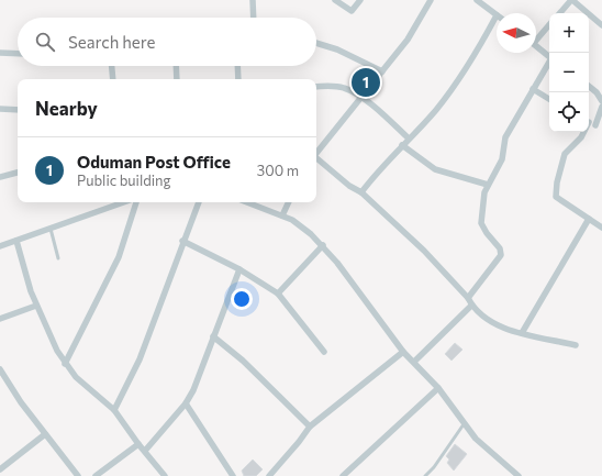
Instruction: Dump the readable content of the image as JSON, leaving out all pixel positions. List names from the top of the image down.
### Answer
{
  "north": "left",
  "page": {
    "map_buttons": ["+", "−"],
    "search": "Search here",
    "pins": "1",
    "heading": "Nearby",
    "list": [
      {
        "mark": "1",
        "name": "Oduman Post Office",
        "note": "Public building",
        "value": "300 m"
      }
    ]
  }
}
